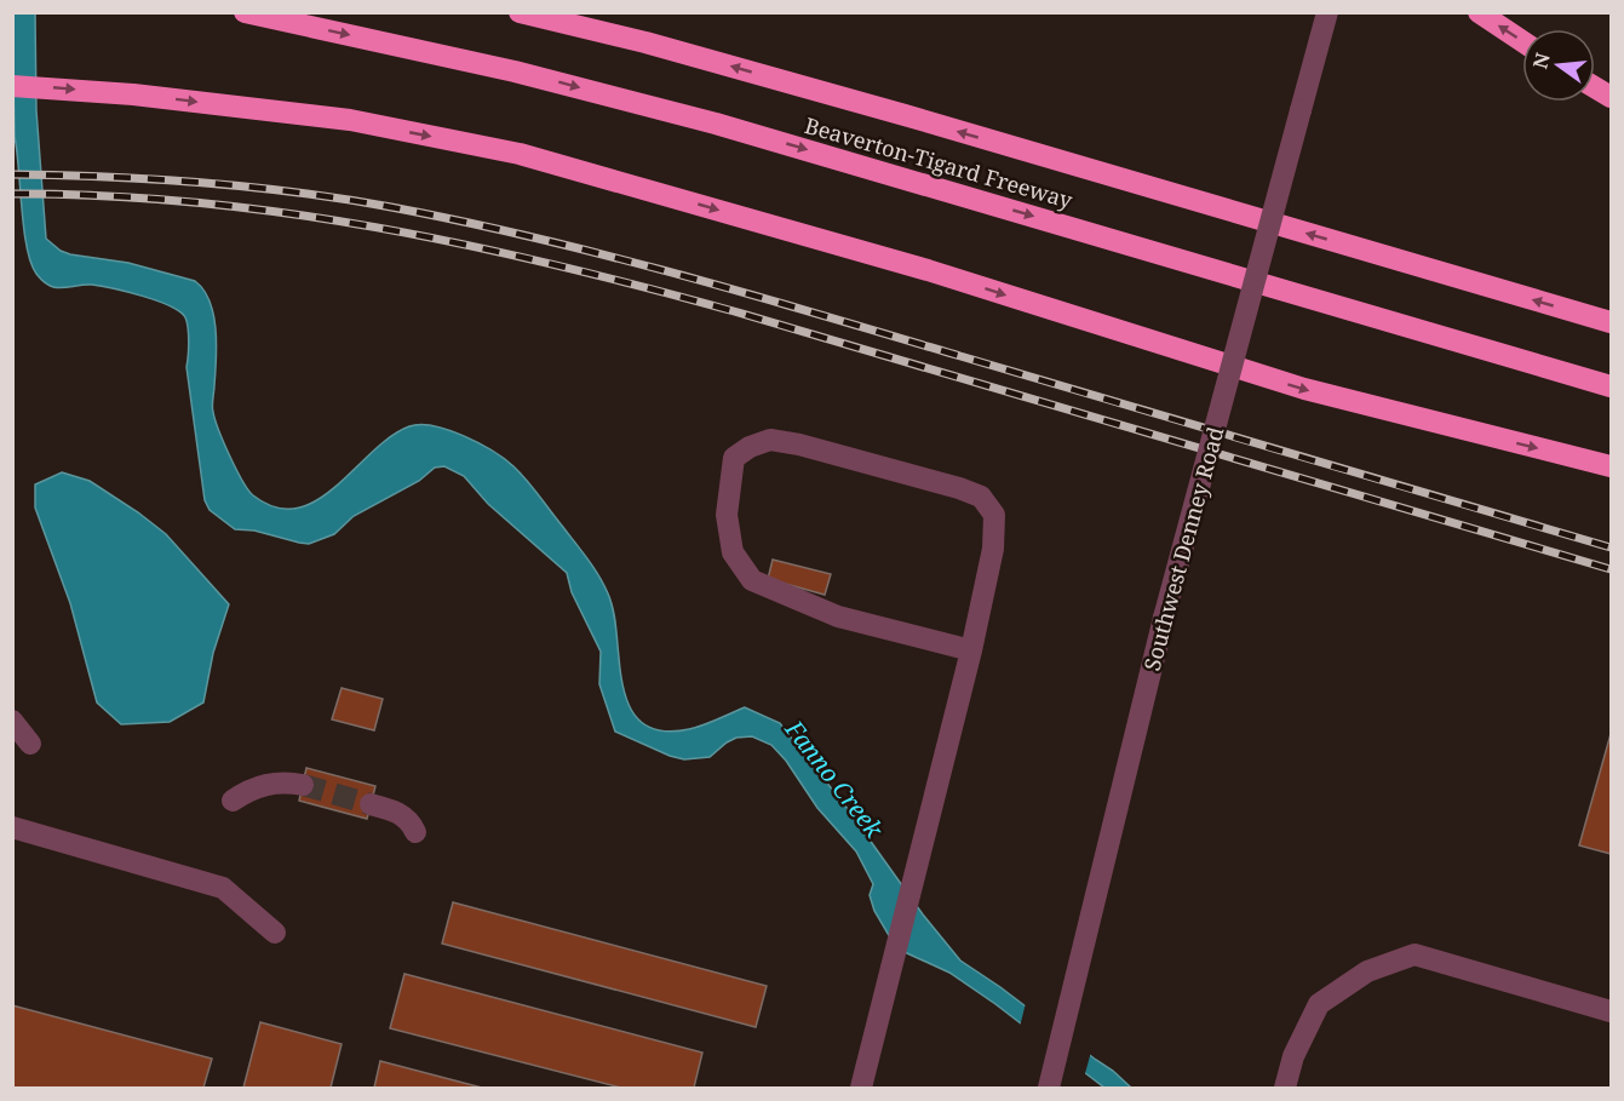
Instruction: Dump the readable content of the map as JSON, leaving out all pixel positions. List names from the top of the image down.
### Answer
{
  "streets": {
    "highway": ["Beaverton-Tigard Freeway"],
    "street": ["Southwest Denney Road"]
  },
  "water": ["Fanno Creek"],
  "north": "left"
}
